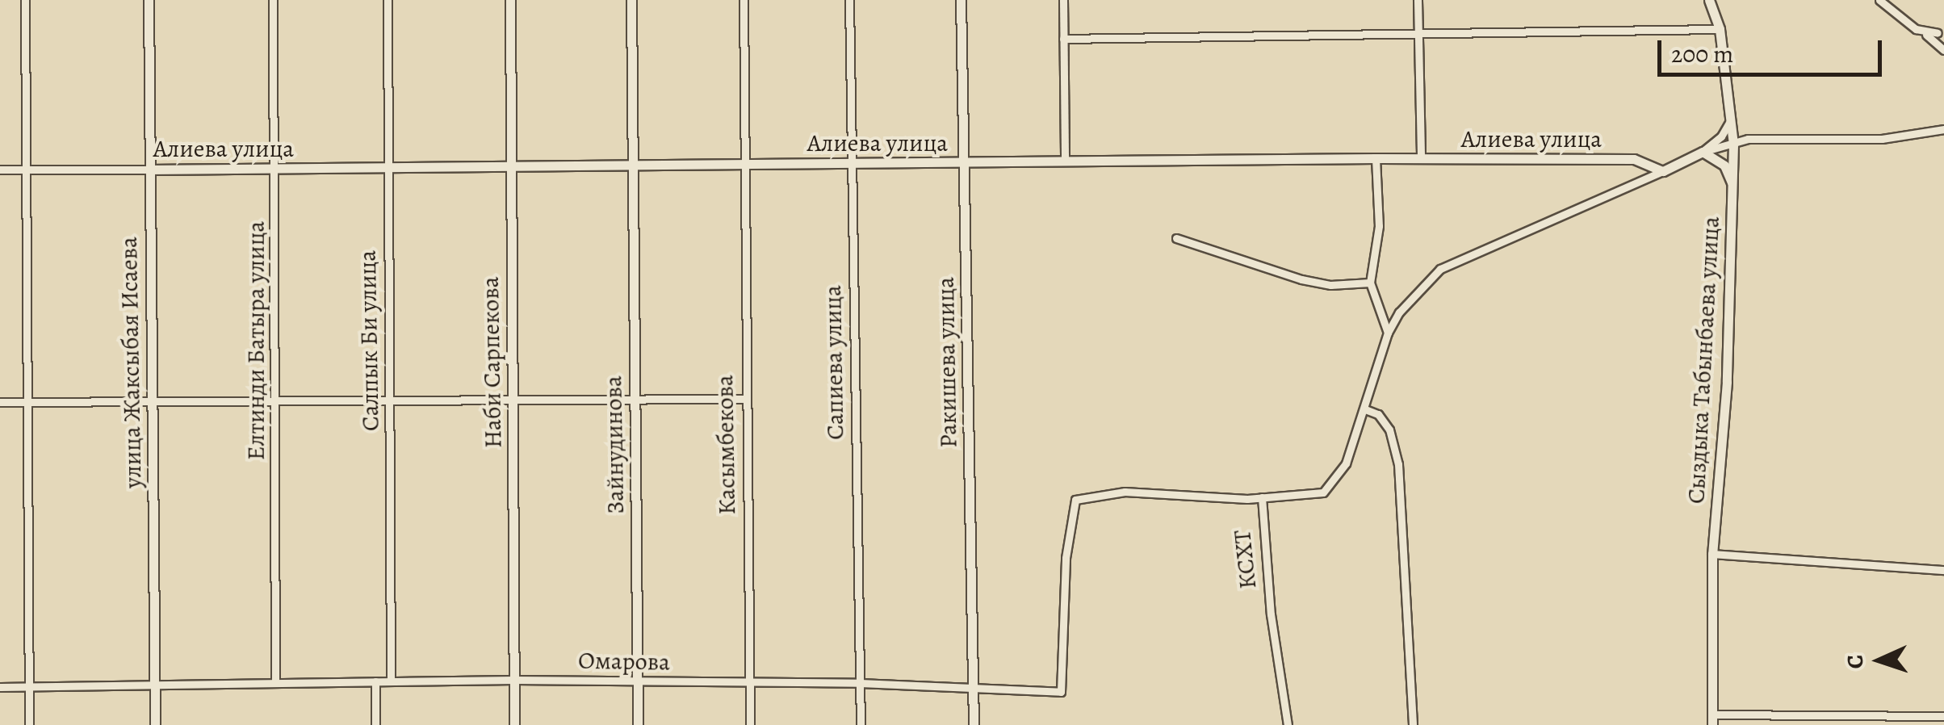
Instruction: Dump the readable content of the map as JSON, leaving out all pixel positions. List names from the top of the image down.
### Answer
{
  "streets": {
    "street": [
      "Алиева улица",
      "Елтинди Батыра улица",
      "Салпык Би улица",
      "Сыздыка Табынбаева улица",
      "улица Жаксыбая Исаева",
      "Наби Сарпекова",
      "Сапиева улица",
      "Ракишева улица",
      "Зайнудинова",
      "Касымбекова",
      "КСХТ",
      "Омарова"
    ]
  },
  "crossings": [
    ["Алиева улица", "Елтинди Батыра улица"],
    ["Алиева улица", "Салпык Би улица"],
    ["Алиева улица", "улица Жаксыбая Исаева"],
    ["Алиева улица", "Наби Сарпекова"],
    ["Алиева улица", "Сапиева улица"],
    ["Алиева улица", "Ракишева улица"],
    ["Алиева улица", "Зайнудинова"],
    ["Алиева улица", "Касымбекова"],
    ["Алиева улица", "КСХТ"],
    ["Елтинди Батыра улица", "Омарова"],
    ["Салпык Би улица", "Омарова"],
    ["улица Жаксыбая Исаева", "Омарова"],
    ["Наби Сарпекова", "Омарова"],
    ["Сапиева улица", "Омарова"],
    ["Ракишева улица", "Омарова"],
    ["Зайнудинова", "Омарова"],
    ["Касымбекова", "Омарова"],
    ["КСХТ", "Омарова"]
  ],
  "scale_bar": "200 m",
  "north": "left"
}
